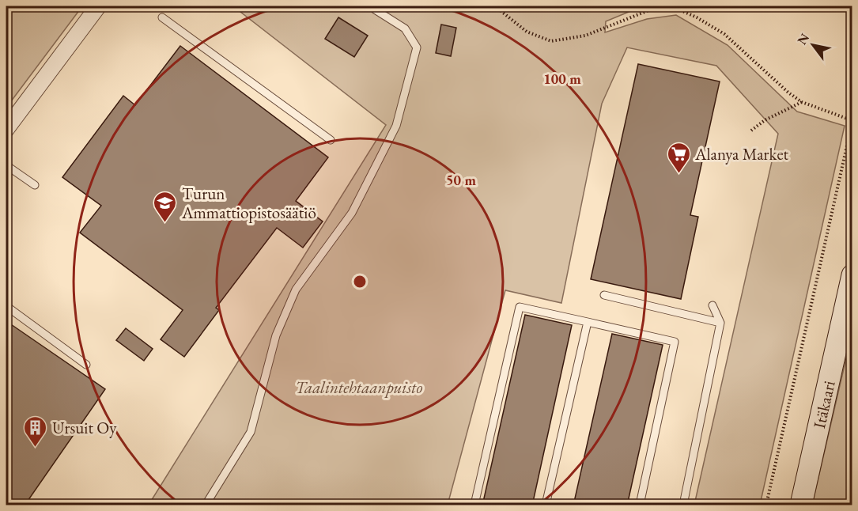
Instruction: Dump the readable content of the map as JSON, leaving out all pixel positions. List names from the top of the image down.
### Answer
{
  "streets": {
    "street": ["Itäkaari"]
  },
  "parks": ["Taalintehtaanpuisto"],
  "places": {
    "supermarket": ["Alanya Market"],
    "school or university": ["Turun Ammattiopistosäätiö"],
    "building": ["Ursuit Oy"]
  },
  "north": "top left",
  "rings": ["100 m", "50 m"]
}
